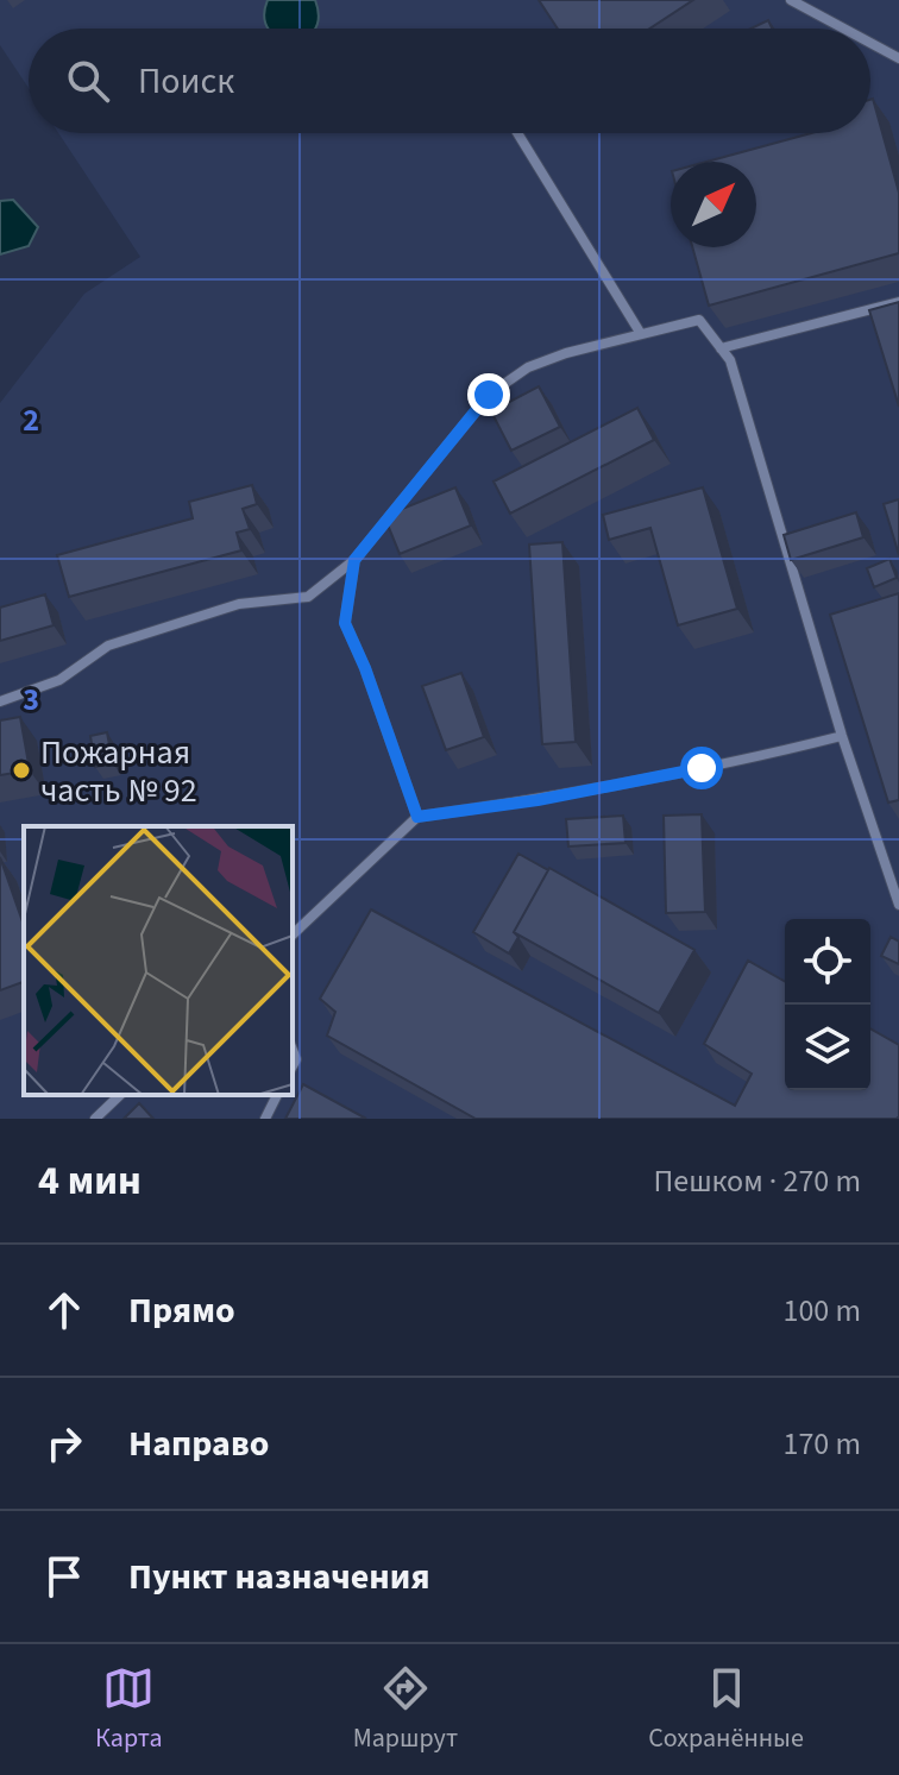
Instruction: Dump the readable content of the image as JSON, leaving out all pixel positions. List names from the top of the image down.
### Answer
{
  "places": ["Пожарная часть № 92"],
  "north": "top right",
  "page": {
    "search": "Поиск",
    "heading": ["4 мин", "Пешком · 270 m"],
    "list": [
      ["Прямо", "100 m"],
      ["Направо", "170 m"],
      "Пункт назначения"
    ],
    "nav": ["Карта", "Маршрут", "Сохранённые"]
  },
  "grid": {
    "rows": ["2", "3"]
  }
}
